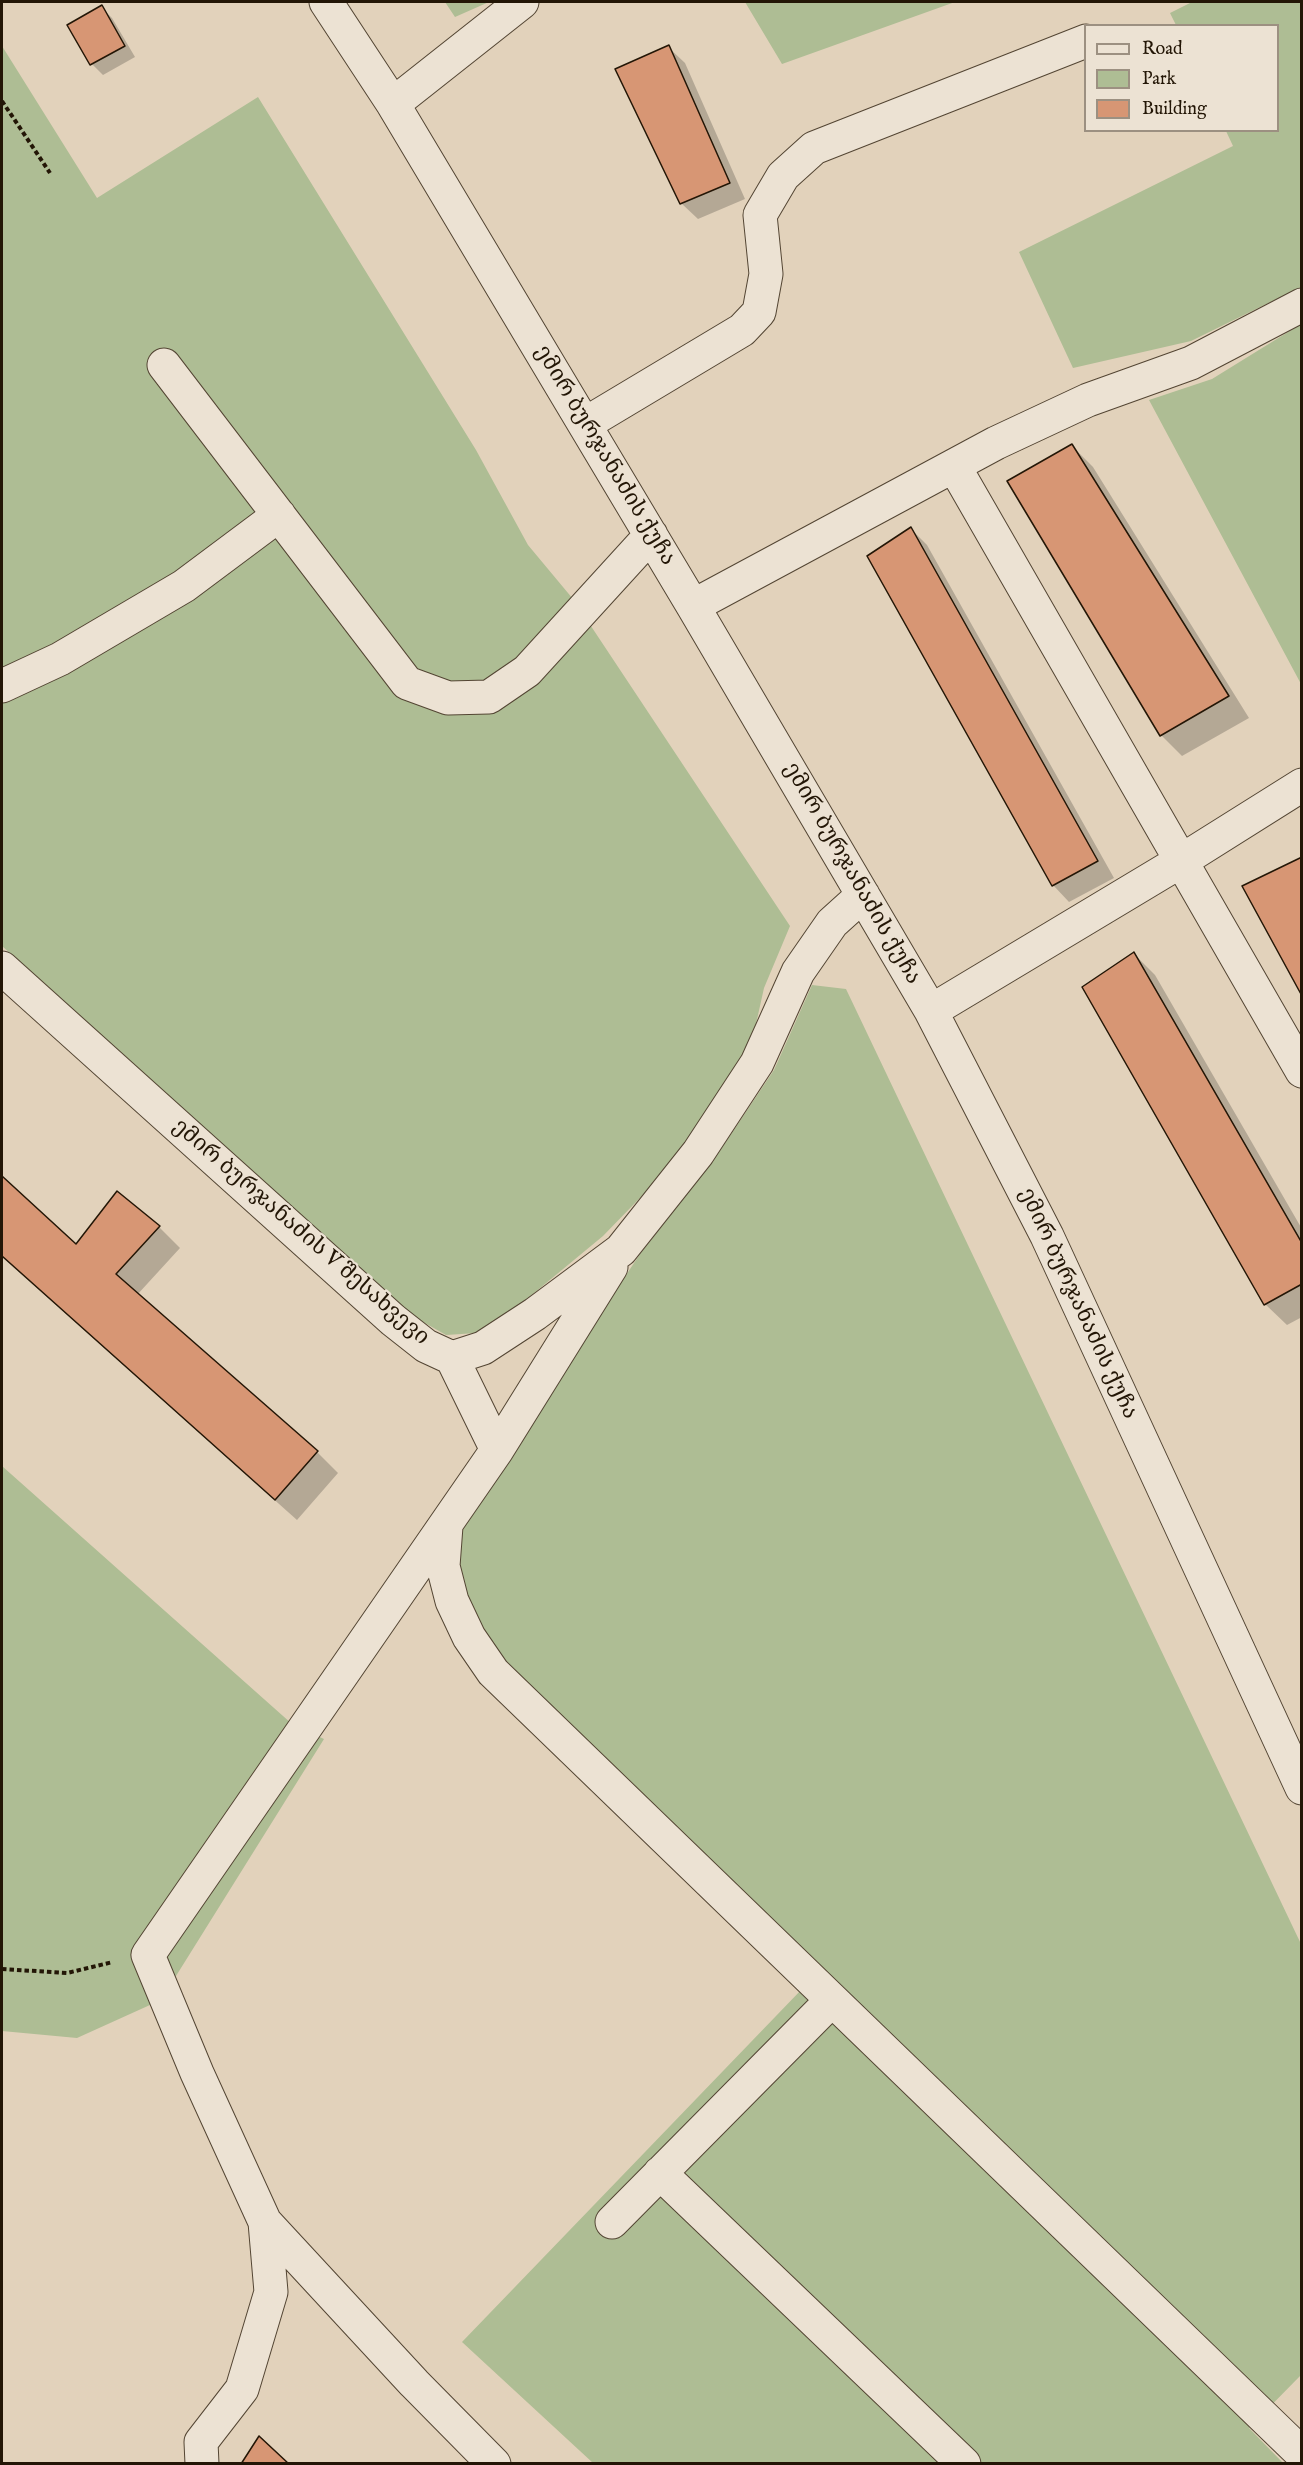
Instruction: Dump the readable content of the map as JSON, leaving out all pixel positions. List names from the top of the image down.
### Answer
{
  "streets": {
    "street": ["ემირ ბურჯანაძის ქუჩა", "ემირ ბურჯანაძის V შესახვევი"]
  },
  "crossings": [
    ["ემირ ბურჯანაძის ქუჩა", "ემირ ბურჯანაძის V შესახვევი"]
  ],
  "legend": ["Road", "Park", "Building"]
}
